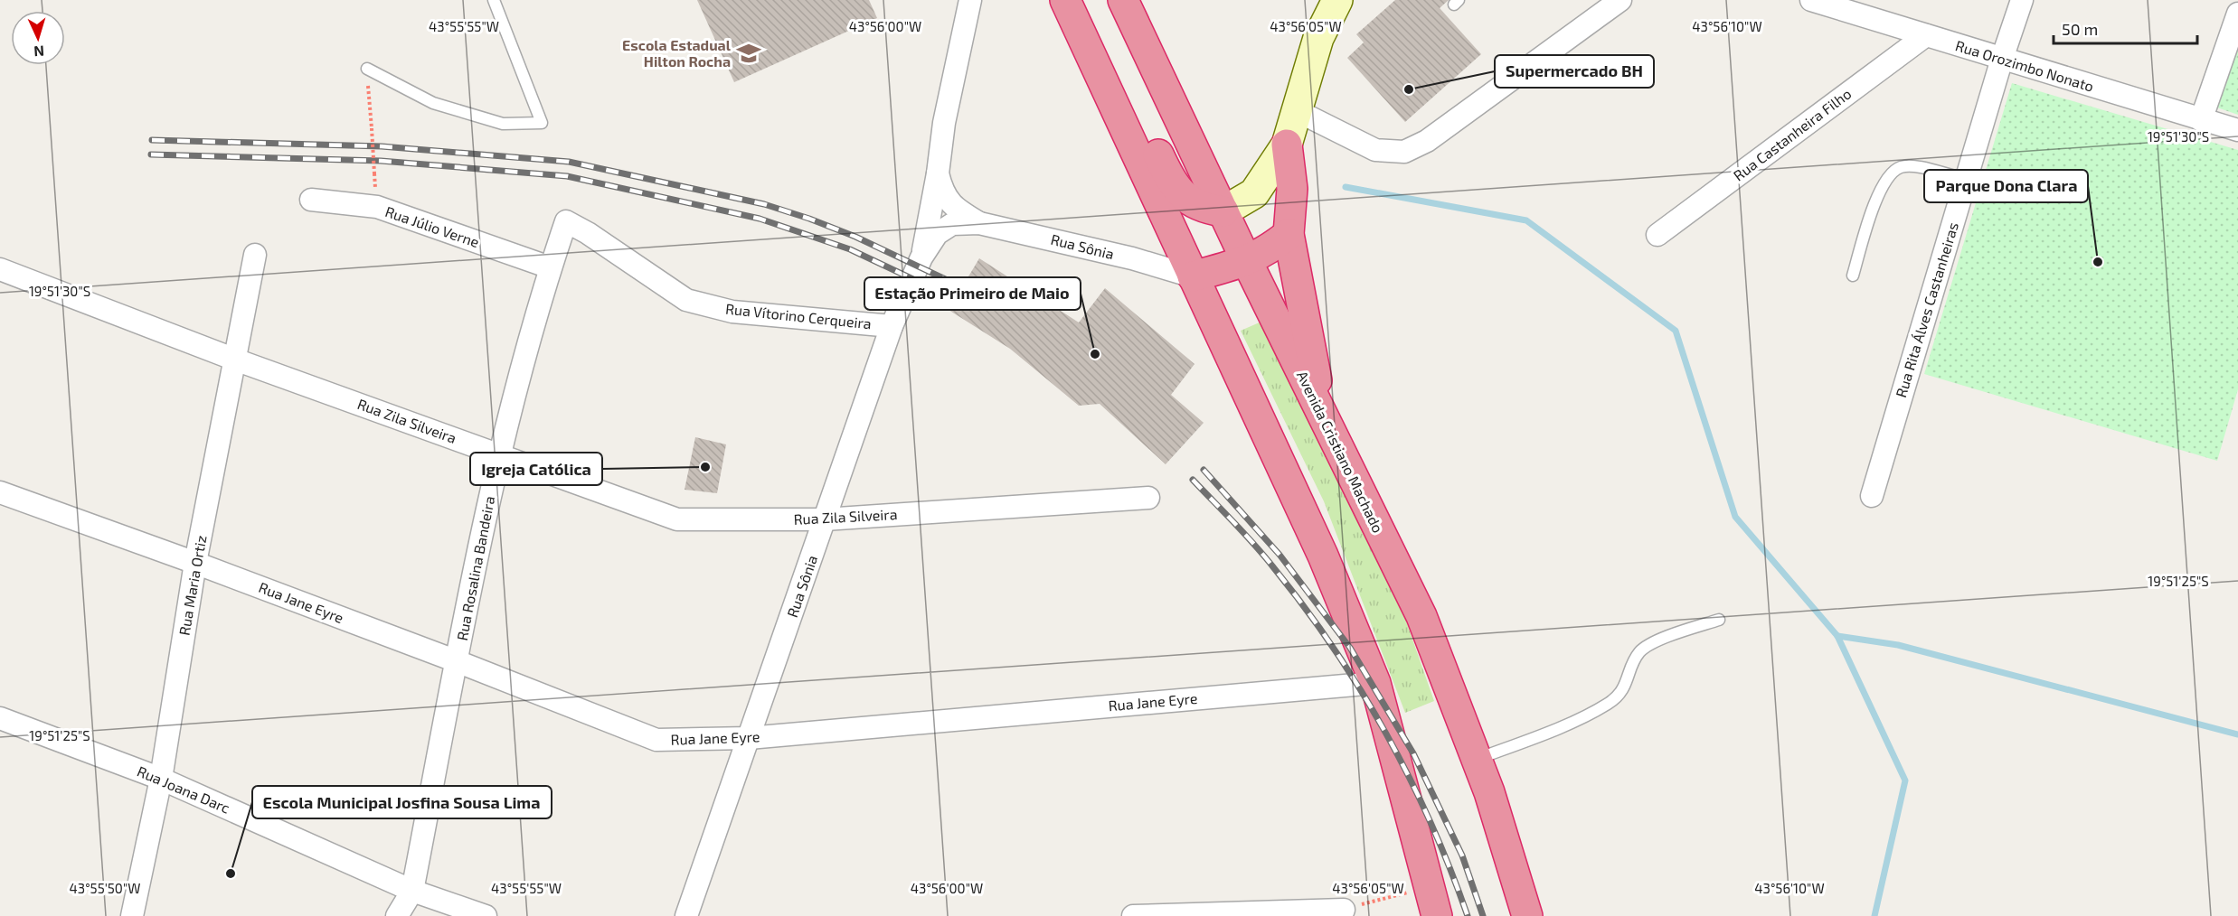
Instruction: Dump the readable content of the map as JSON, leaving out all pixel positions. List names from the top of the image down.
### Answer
{
  "streets": {
    "highway": ["Avenida Cristiano Machado"],
    "street": [
      "Rua Orozimbo Nonato",
      "Rua Castanheira Filho",
      "Rua Júlio Verne",
      "Rua Sônia",
      "Rua Rita Álves Castanheiras",
      "Rua Vítorino Cerqueira",
      "Rua Zila Silveira",
      "Rua Rosalina Bandeira",
      "Rua Maria Ortiz",
      "Rua Jane Eyre",
      "Rua Joana Darc"
    ]
  },
  "crossings": [
    ["Rua Orozimbo Nonato", "Rua Castanheira Filho"],
    ["Rua Orozimbo Nonato", "Rua Rita Álves Castanheiras"],
    ["Rua Júlio Verne", "Rua Rosalina Bandeira"],
    ["Rua Sônia", "Rua Vítorino Cerqueira"],
    ["Rua Sônia", "Rua Zila Silveira"],
    ["Rua Sônia", "Rua Jane Eyre"],
    ["Rua Vítorino Cerqueira", "Rua Rosalina Bandeira"],
    ["Rua Zila Silveira", "Rua Rosalina Bandeira"],
    ["Rua Zila Silveira", "Rua Maria Ortiz"],
    ["Rua Rosalina Bandeira", "Rua Jane Eyre"],
    ["Rua Rosalina Bandeira", "Rua Joana Darc"],
    ["Rua Maria Ortiz", "Rua Jane Eyre"],
    ["Rua Maria Ortiz", "Rua Joana Darc"]
  ],
  "places": {
    "school or university": ["Escola Estadual Hilton Rocha"],
    "other": [
      "Supermercado BH",
      "Parque Dona Clara",
      "Estação Primeiro de Maio",
      "Igreja Católica",
      "Escola Municipal Josfina Sousa Lima"
    ]
  },
  "scale_bar": "50 m",
  "north": "bottom",
  "coordinates": [
    "43°55'55\"W",
    "43°56'00\"W",
    "43°56'05\"W",
    "43°56'10\"W",
    "19°51'30\"S",
    "19°51'25\"S",
    "43°55'50\"W"
  ]
}
